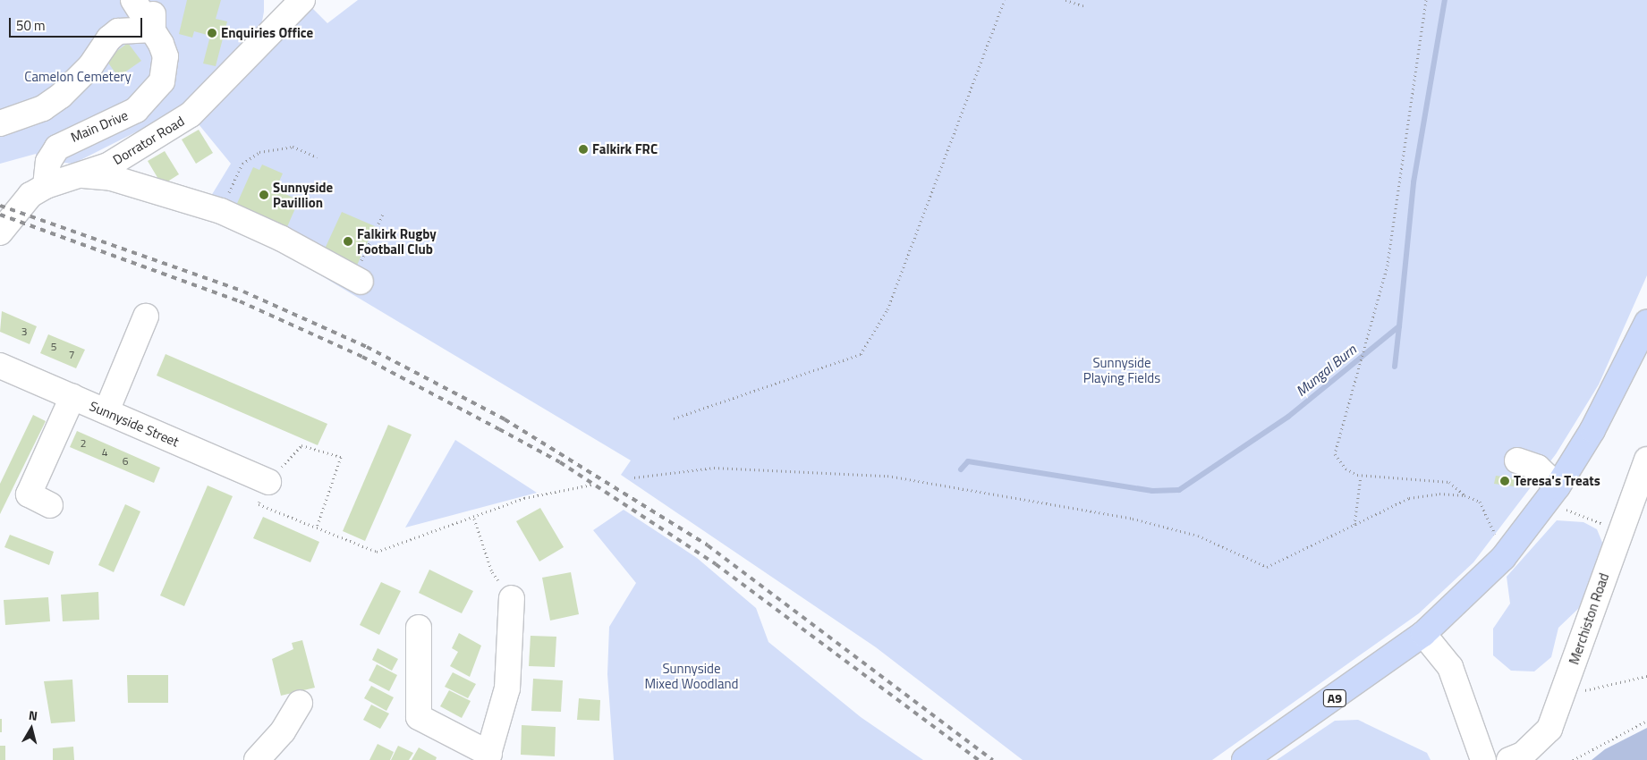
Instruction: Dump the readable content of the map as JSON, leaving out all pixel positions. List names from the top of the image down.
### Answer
{
  "streets": {
    "main road": ["A9"],
    "street": [
      "Main Drive",
      "Dorrator Road",
      "Sunnyside Street",
      "Merchiston Road"
    ]
  },
  "crossings": [
    ["Main Drive", "Dorrator Road"]
  ],
  "water": ["Mungal Burn"],
  "parks": ["Camelon Cemetery", "Sunnyside Playing Fields", "Sunnyside Mixed Woodland"],
  "places": [
    "Enquiries Office",
    "Falkirk FRC",
    "Sunnyside Pavillion",
    "Falkirk Rugby Football Club",
    "Teresa's Treats"
  ],
  "house_numbers": [
    "3",
    "5",
    "7",
    "2",
    "4",
    "6"
  ],
  "scale_bar": "50 m",
  "north": "top"
}
